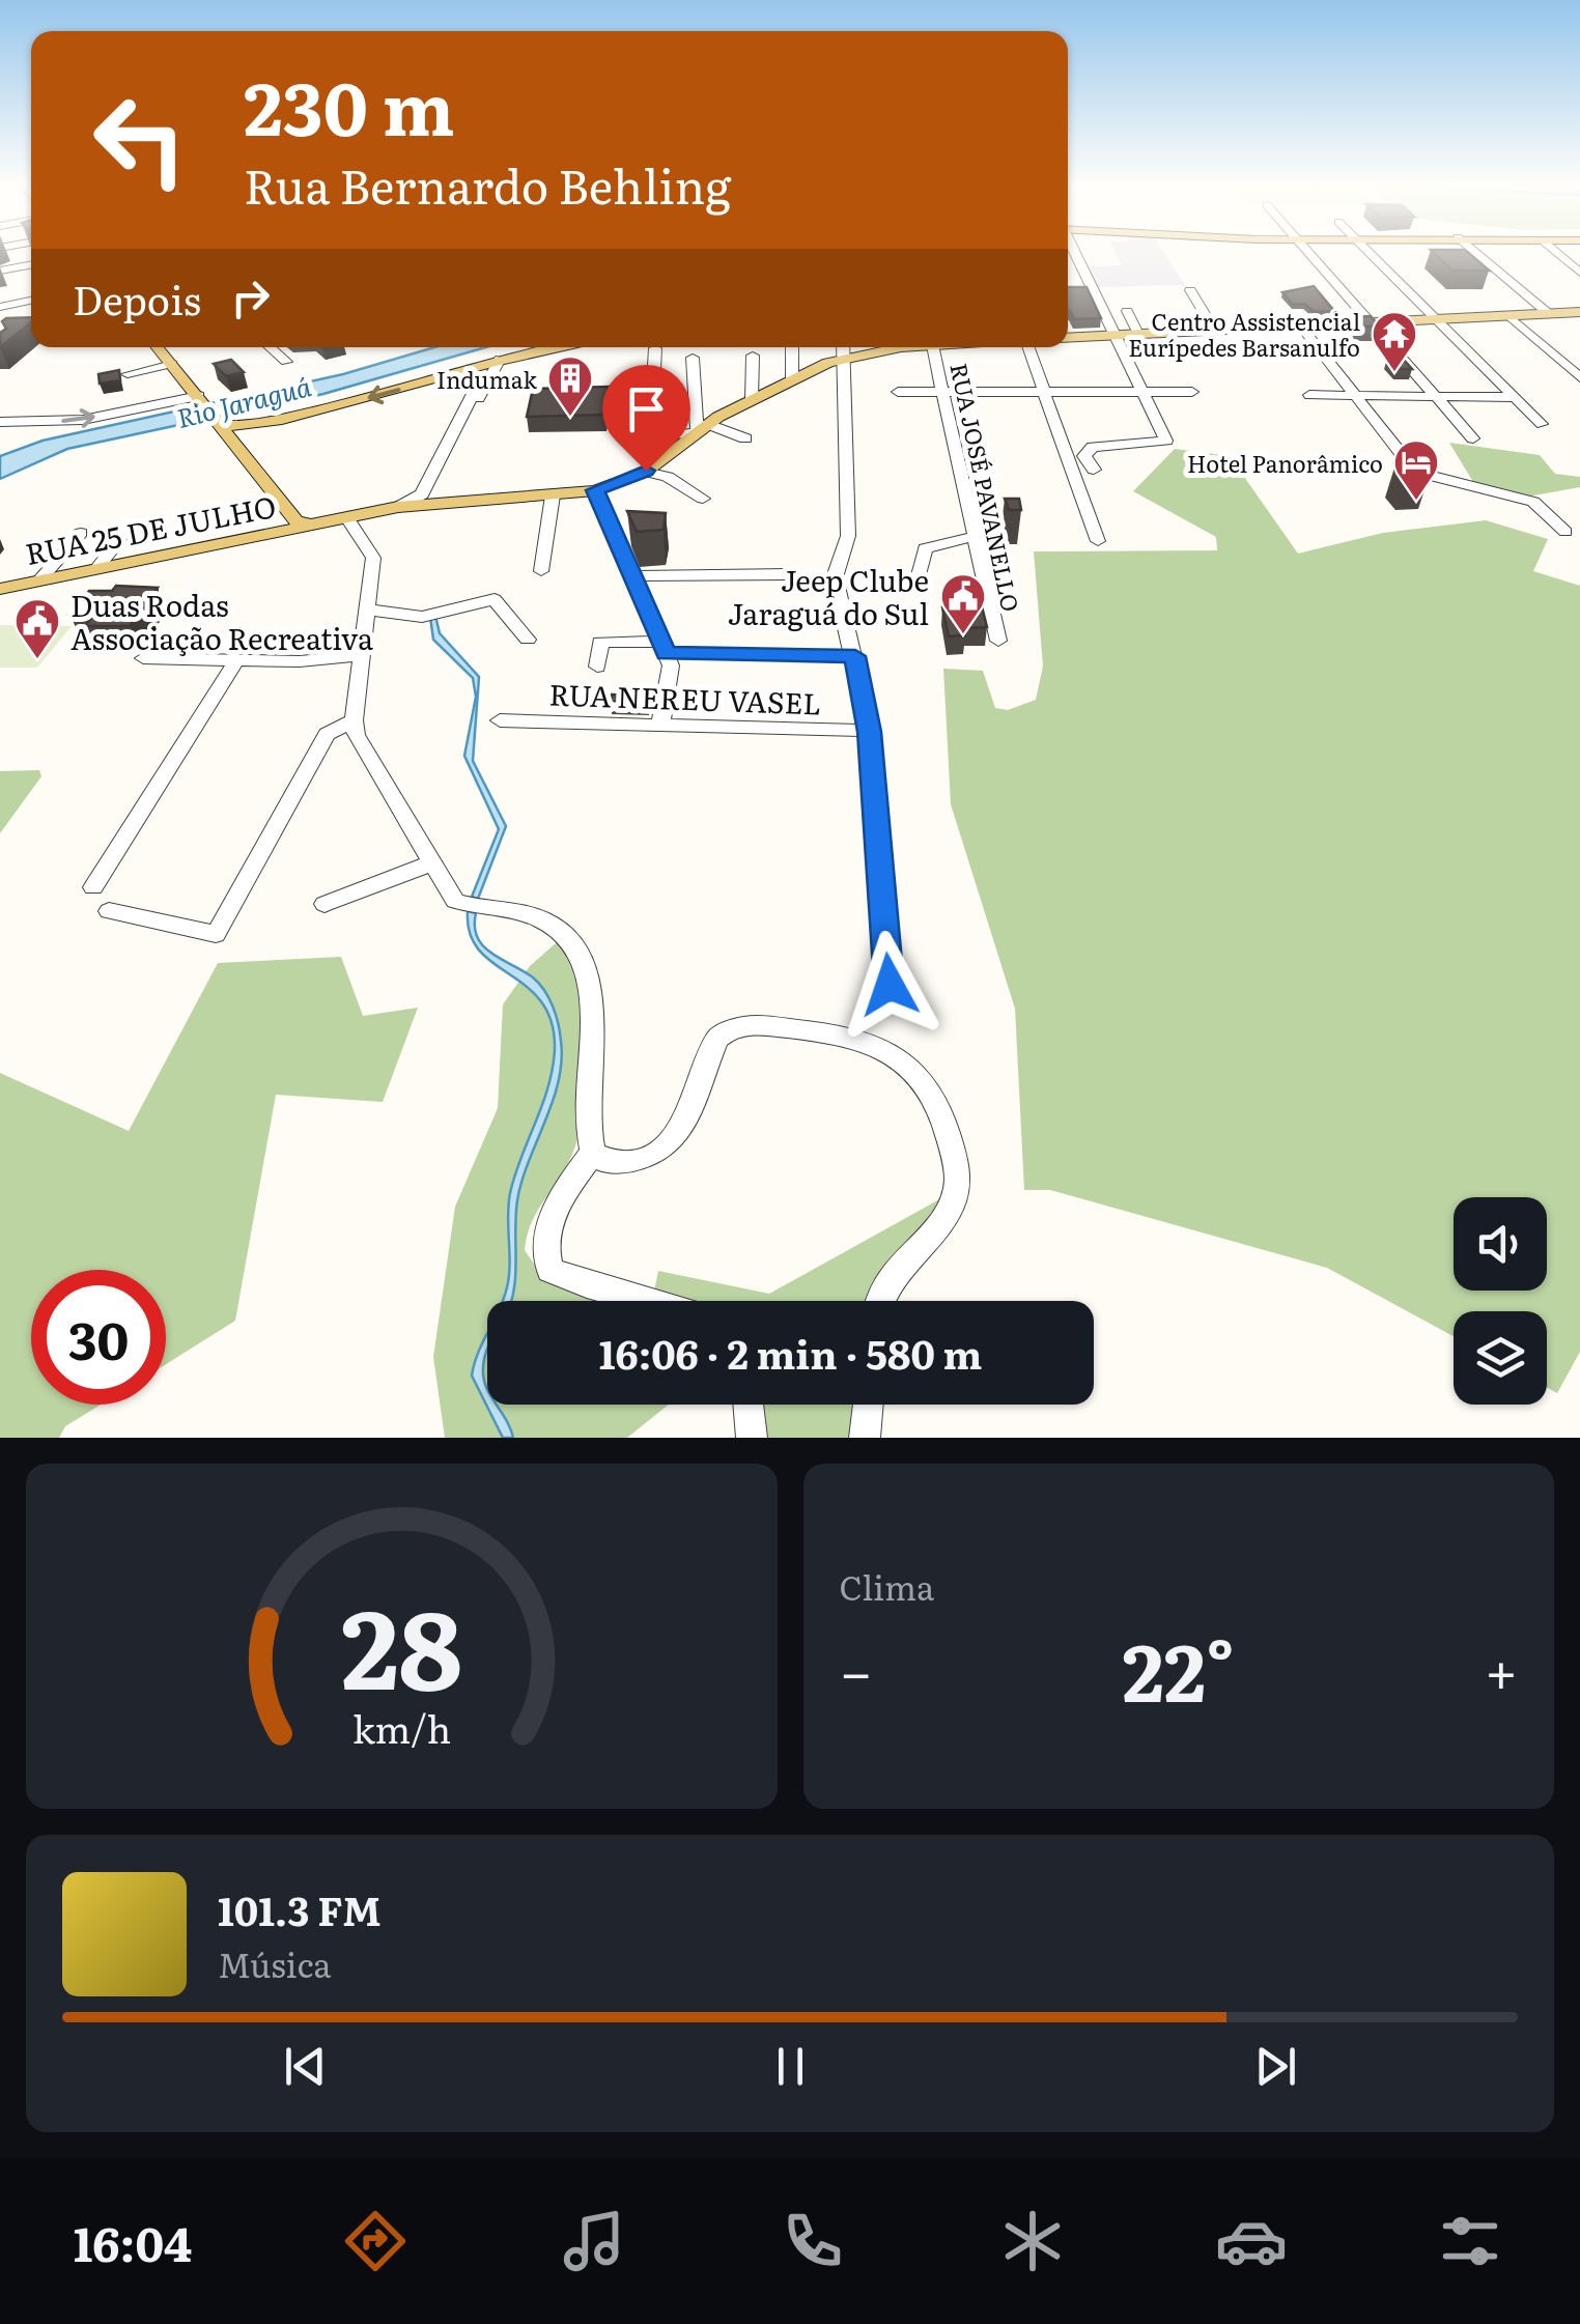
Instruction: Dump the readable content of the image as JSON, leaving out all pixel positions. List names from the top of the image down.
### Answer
{
  "streets": {
    "main road": ["RUA 25 DE JULHO"],
    "street": ["RUA JOSÉ PAVANELLO", "RUA NEREU VASEL"]
  },
  "water": ["Rio Jaraguá"],
  "places": {
    "temple": ["Centro Assistencial Eurípedes Barsanulfo"],
    "building": ["Indumak"],
    "hotel": ["Hotel Panorâmico"],
    "public building": ["Jeep Clube Jaraguá do Sul", "Duas Rodas Associação Recreativa"]
  },
  "page": {
    "turn": ["230 m", "Rua Bernardo Behling"],
    "then": "Depois",
    "limit": "30",
    "trip": "16:06 · 2 min · 580 m",
    "tile": "Clima",
    "heat": ["−", "22°", "+"],
    "song": ["101.3 FM", "Música"],
    "tabs": "16:04",
    "gauge": ["28", "km/h"]
  }
}
